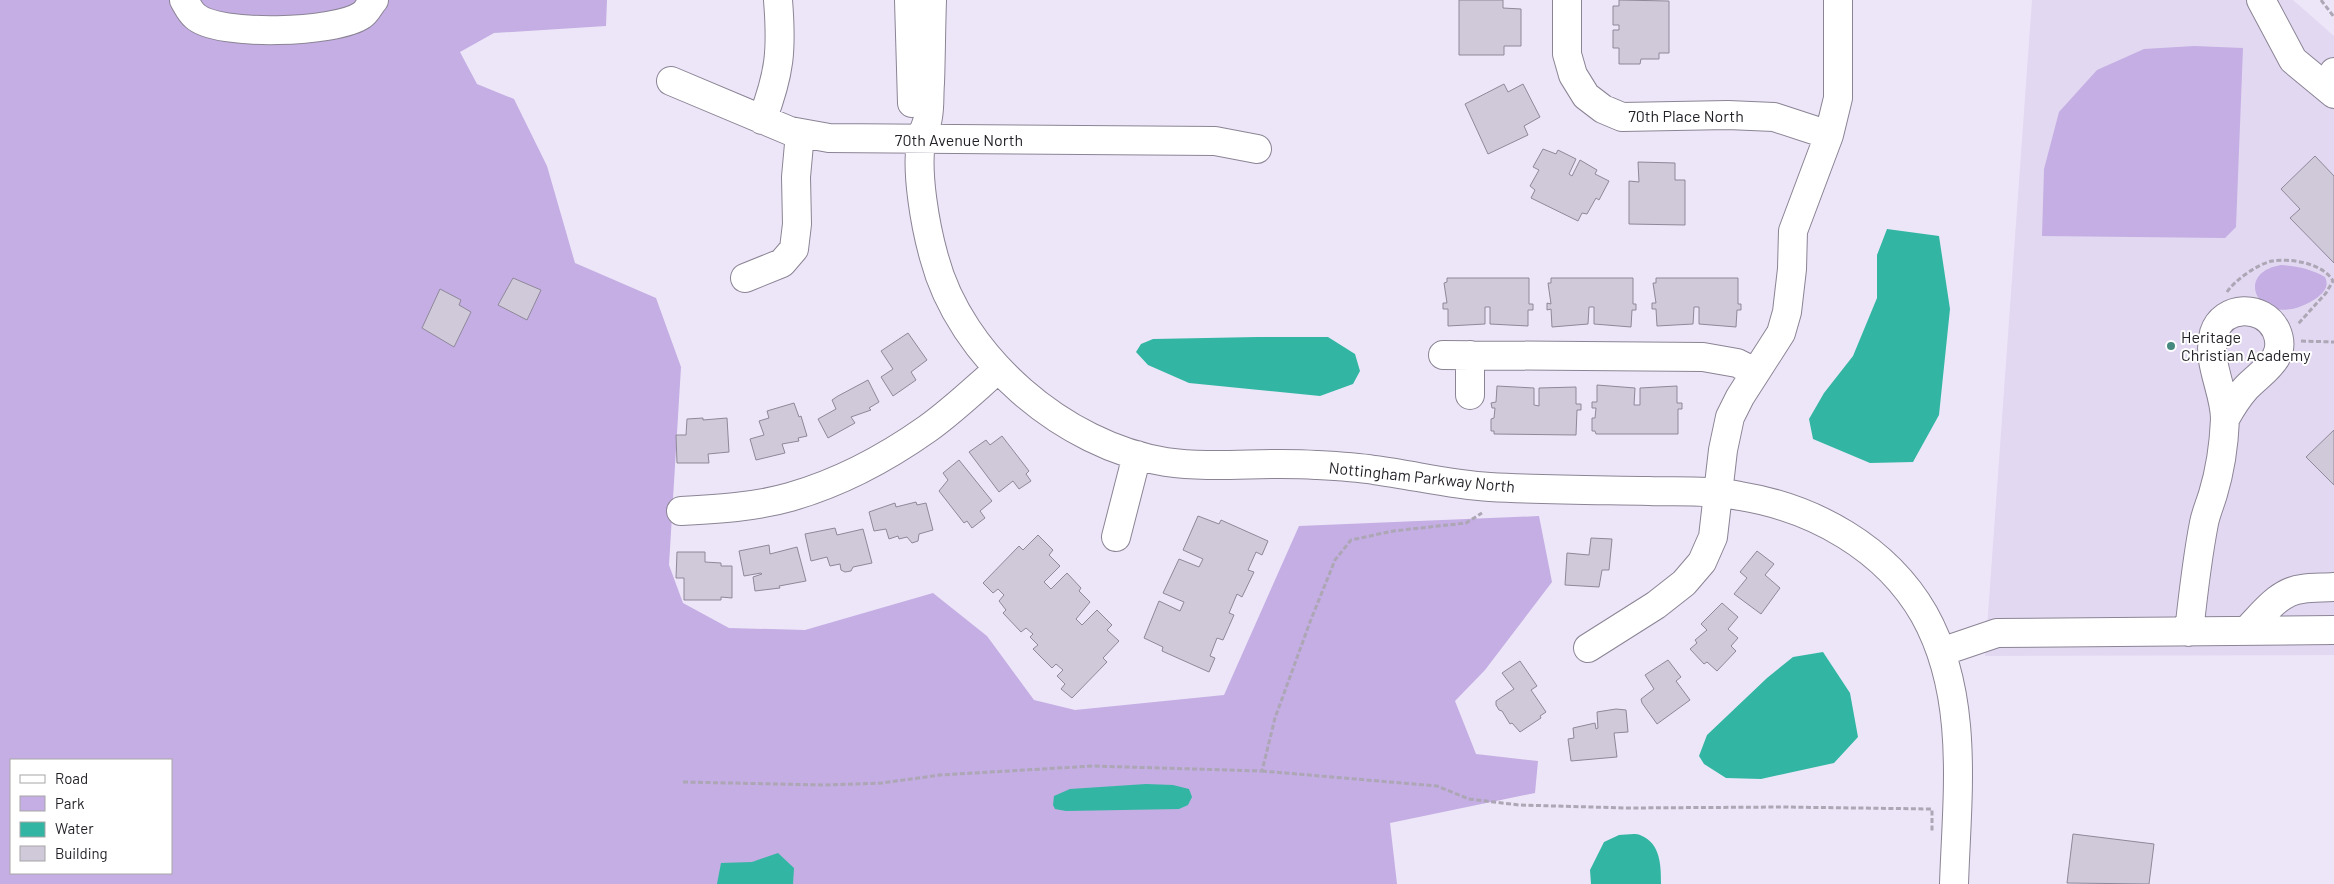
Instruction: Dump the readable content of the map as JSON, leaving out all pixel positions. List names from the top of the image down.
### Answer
{
  "streets": {
    "street": ["70th Place North", "70th Avenue North", "Nottingham Parkway North"]
  },
  "crossings": [
    ["70th Avenue North", "Nottingham Parkway North"]
  ],
  "places": ["Heritage Christian Academy"],
  "legend": [
    "Road",
    "Park",
    "Water",
    "Building"
  ]
}
